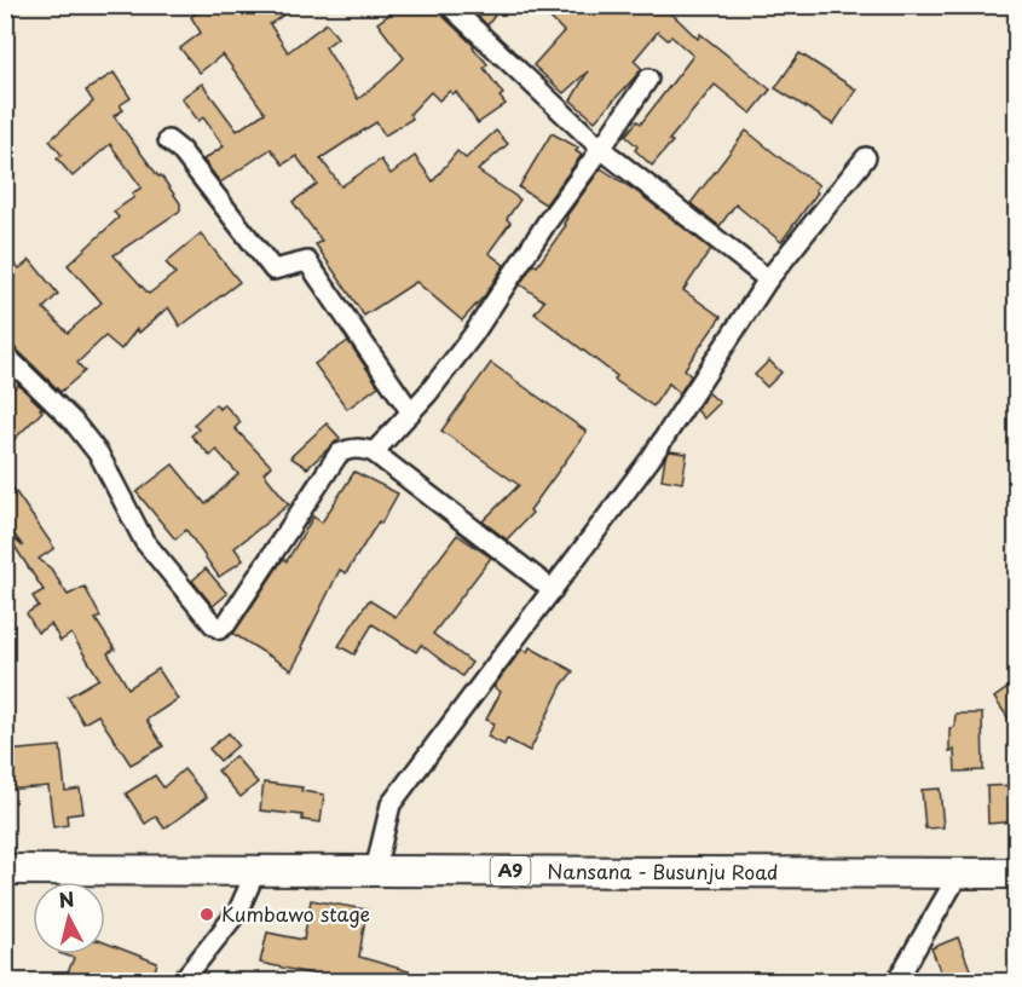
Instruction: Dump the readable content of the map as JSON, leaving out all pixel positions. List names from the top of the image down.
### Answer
{
  "streets": {
    "main road": ["A9", "Nansana - Busunju Road"]
  },
  "places": ["Kumbawo stage"],
  "north": "top"
}
